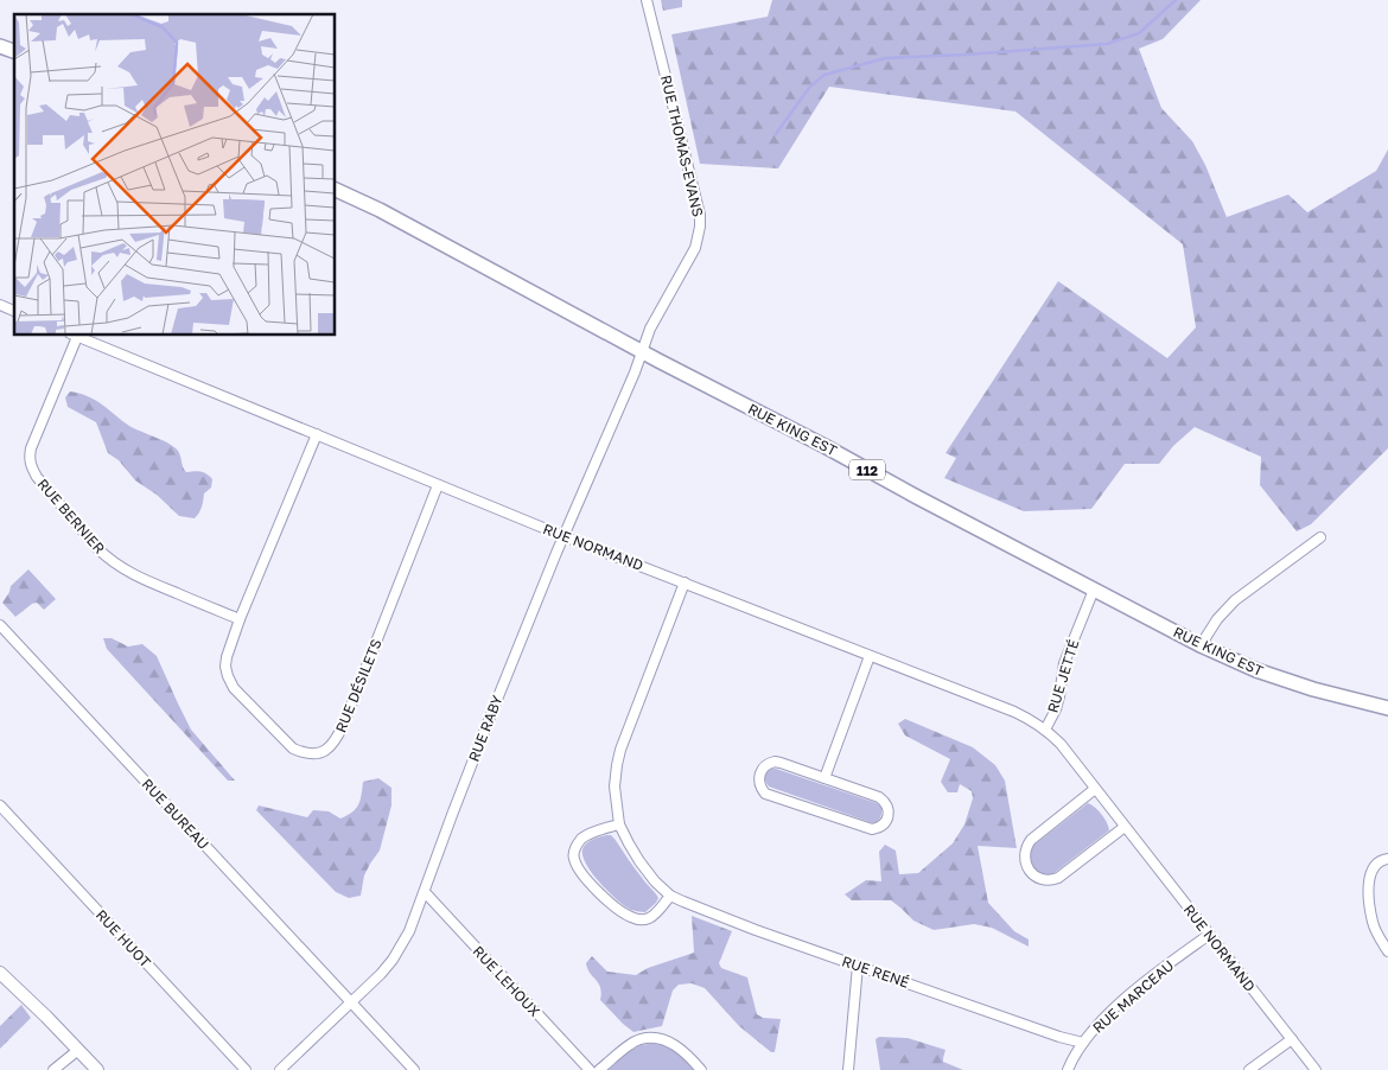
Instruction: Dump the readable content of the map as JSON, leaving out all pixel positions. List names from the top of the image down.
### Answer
{
  "streets": {
    "main road": ["RUE KING EST", "112"],
    "street": [
      "RUE THOMAS-EVANS",
      "RUE BERNIER",
      "RUE NORMAND",
      "RUE JETTÉ",
      "RUE DÉSILETS",
      "RUE RABY",
      "RUE BUREAU",
      "RUE HUOT",
      "RUE RENÉ",
      "RUE LEHOUX",
      "RUE MARCEAU"
    ]
  },
  "crossings": [
    ["RUE THOMAS-EVANS", "RUE KING EST"],
    ["RUE THOMAS-EVANS", "RUE RABY"],
    ["RUE KING EST", "RUE JETTÉ"],
    ["RUE KING EST", "RUE RABY"],
    ["RUE BERNIER", "RUE NORMAND"],
    ["RUE BERNIER", "RUE DÉSILETS"],
    ["RUE NORMAND", "RUE JETTÉ"],
    ["RUE NORMAND", "RUE DÉSILETS"],
    ["RUE NORMAND", "RUE RABY"],
    ["RUE NORMAND", "RUE RENÉ"],
    ["RUE NORMAND", "RUE MARCEAU"],
    ["RUE RABY", "RUE BUREAU"],
    ["RUE RABY", "RUE LEHOUX"],
    ["RUE RENÉ", "RUE MARCEAU"]
  ]
}
